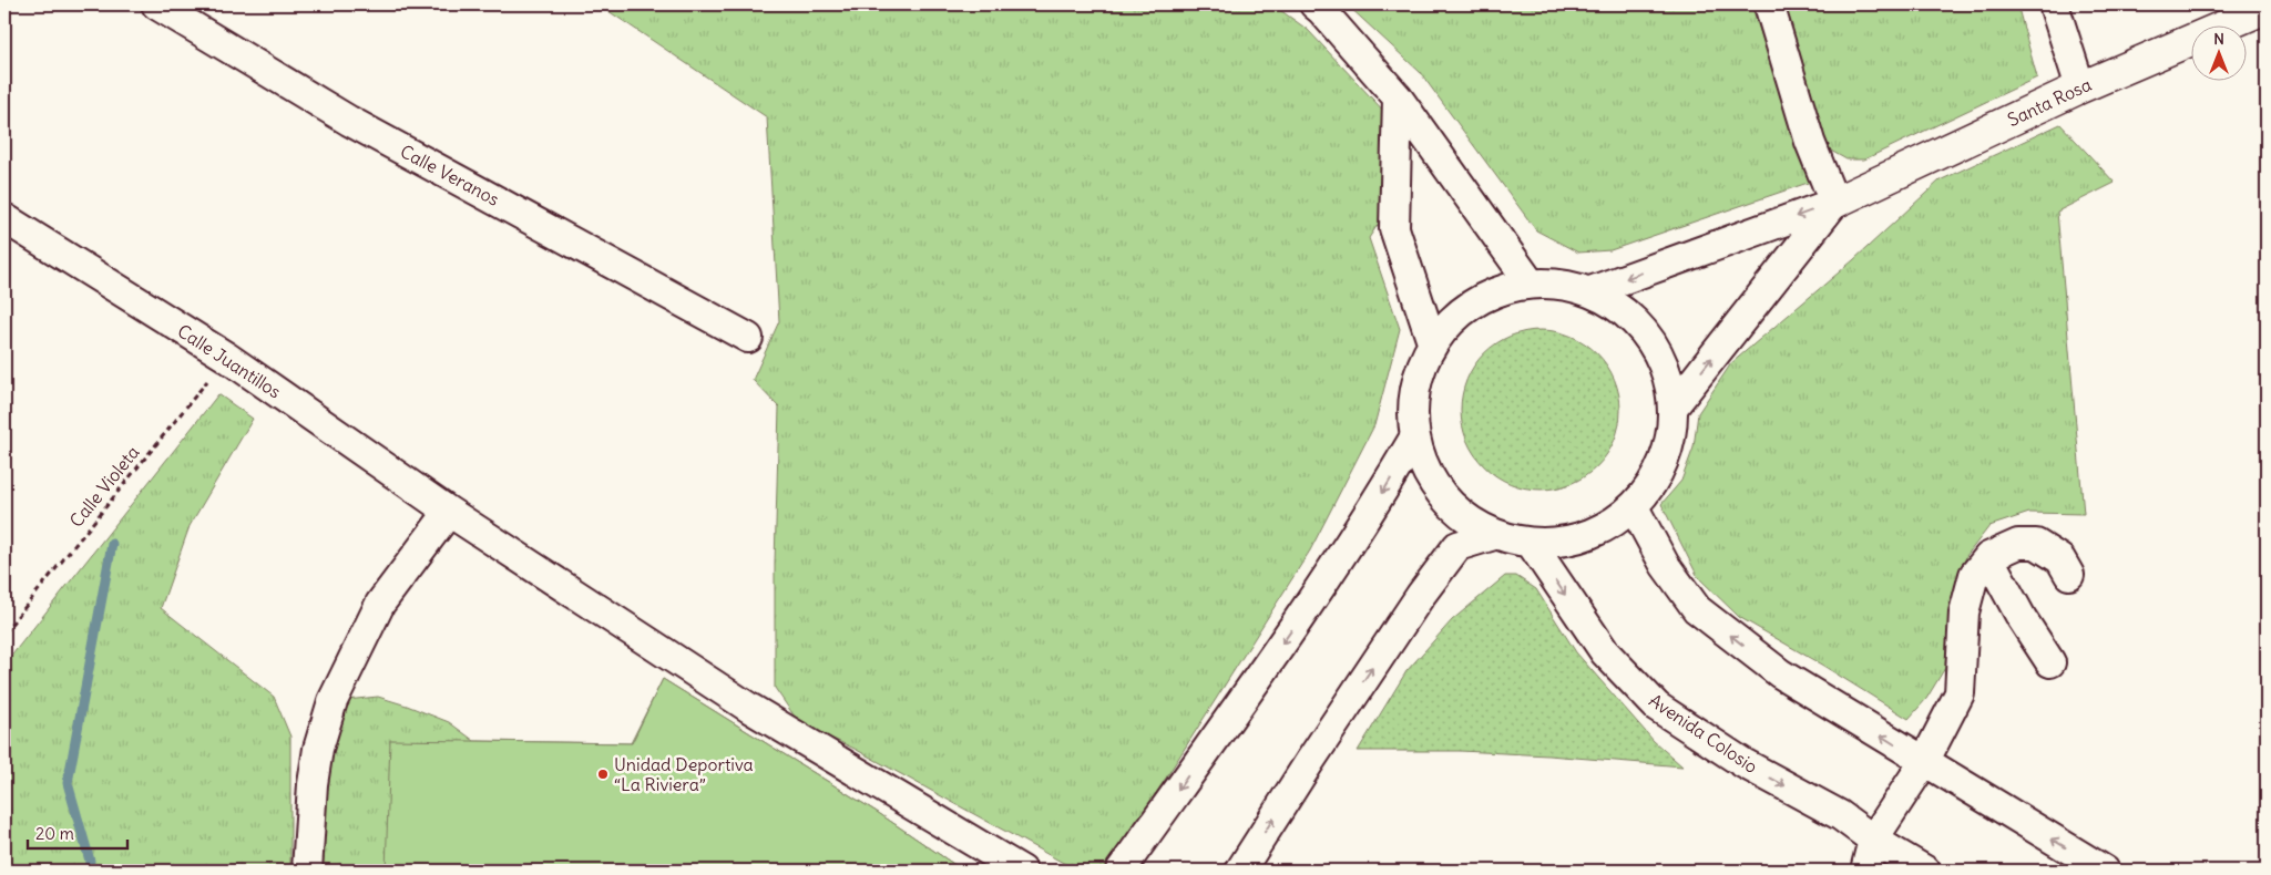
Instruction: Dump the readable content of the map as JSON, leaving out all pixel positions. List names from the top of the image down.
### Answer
{
  "streets": {
    "main road": ["Santa Rosa"],
    "street": ["Calle Veranos", "Calle Juantillos", "Avenida Colosio"],
    "path": ["Calle Violeta"]
  },
  "crossings": [
    ["Calle Juantillos", "Calle Violeta"]
  ],
  "places": ["Unidad Deportiva “La Riviera”"],
  "scale_bar": "20 m",
  "north": "top"
}
